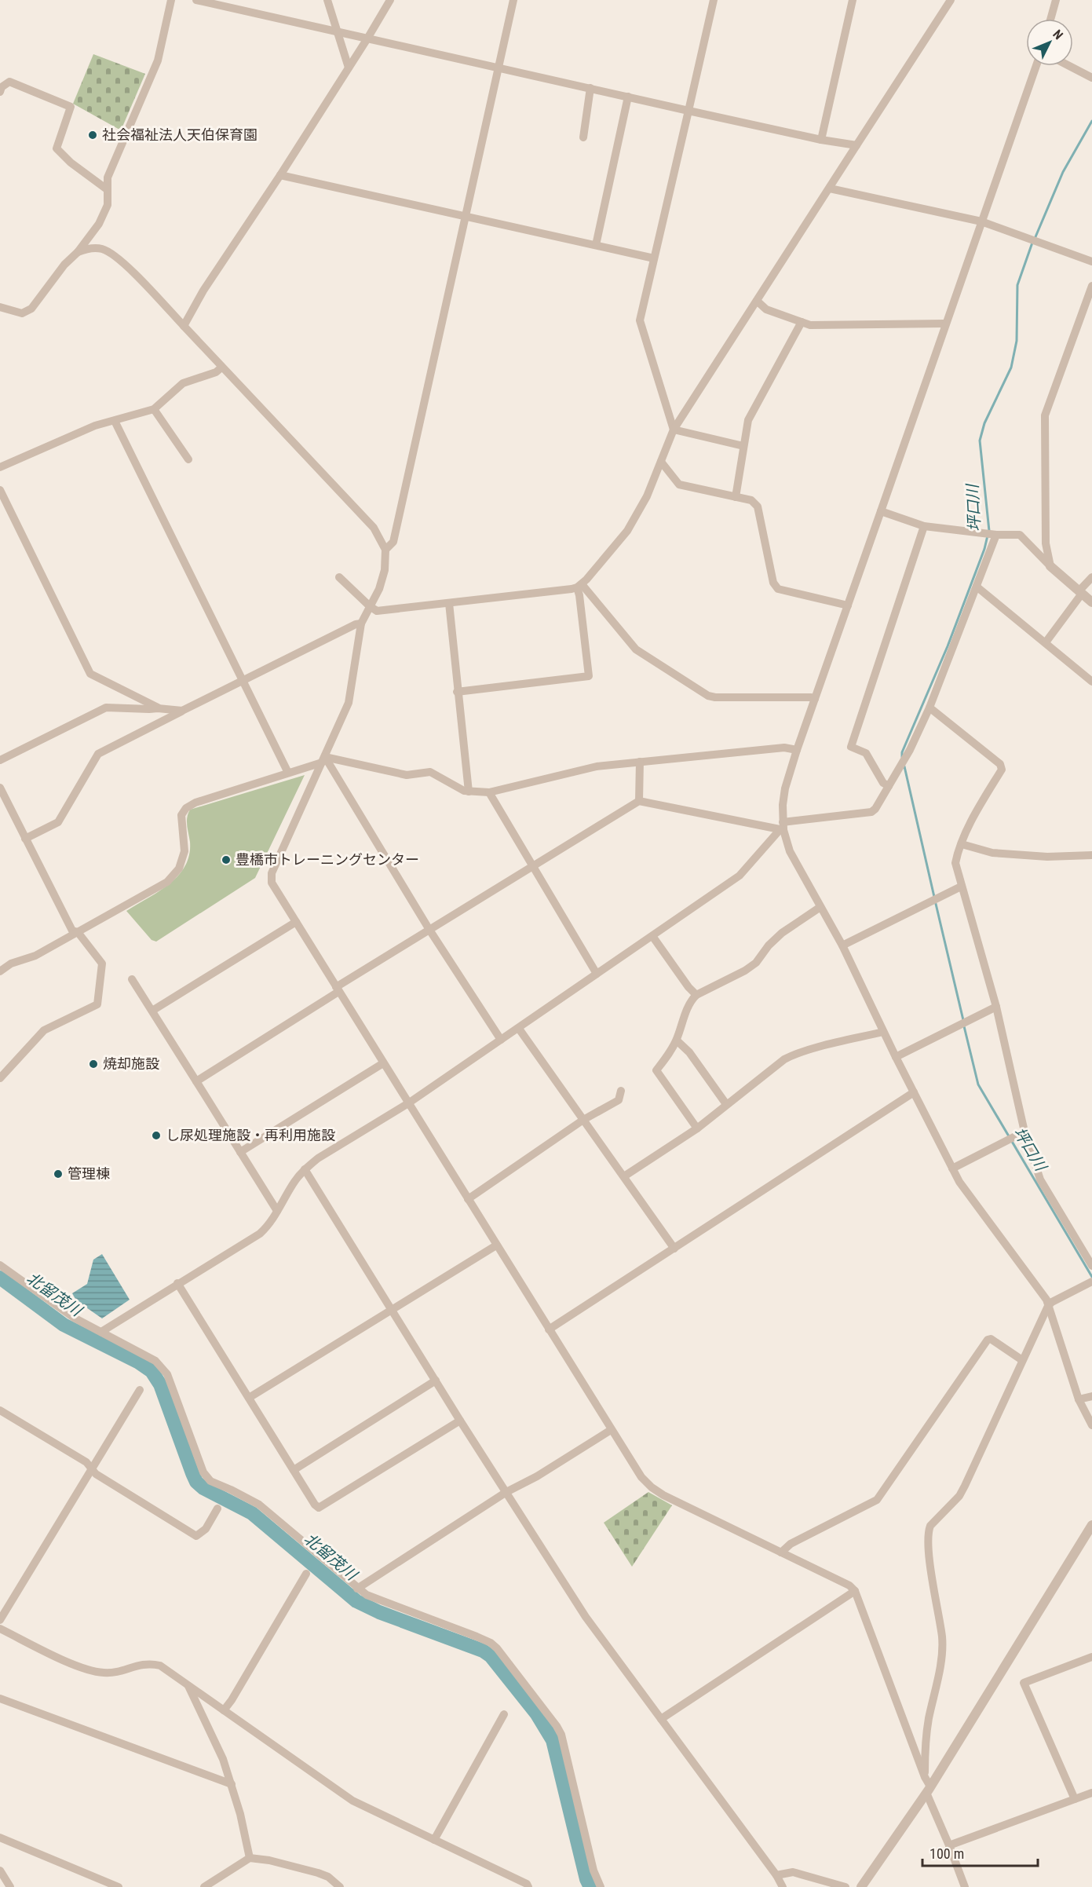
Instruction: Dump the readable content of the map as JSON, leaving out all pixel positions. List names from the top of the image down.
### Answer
{
  "water": ["坪口川", "北留茂川"],
  "places": [
    "社会福祉法人天伯保育園",
    "豊橋市トレーニングセンター",
    "焼却施設",
    "し尿処理施設・再利用施設",
    "管理棟"
  ],
  "scale_bar": "100 m",
  "north": "top right"
}
